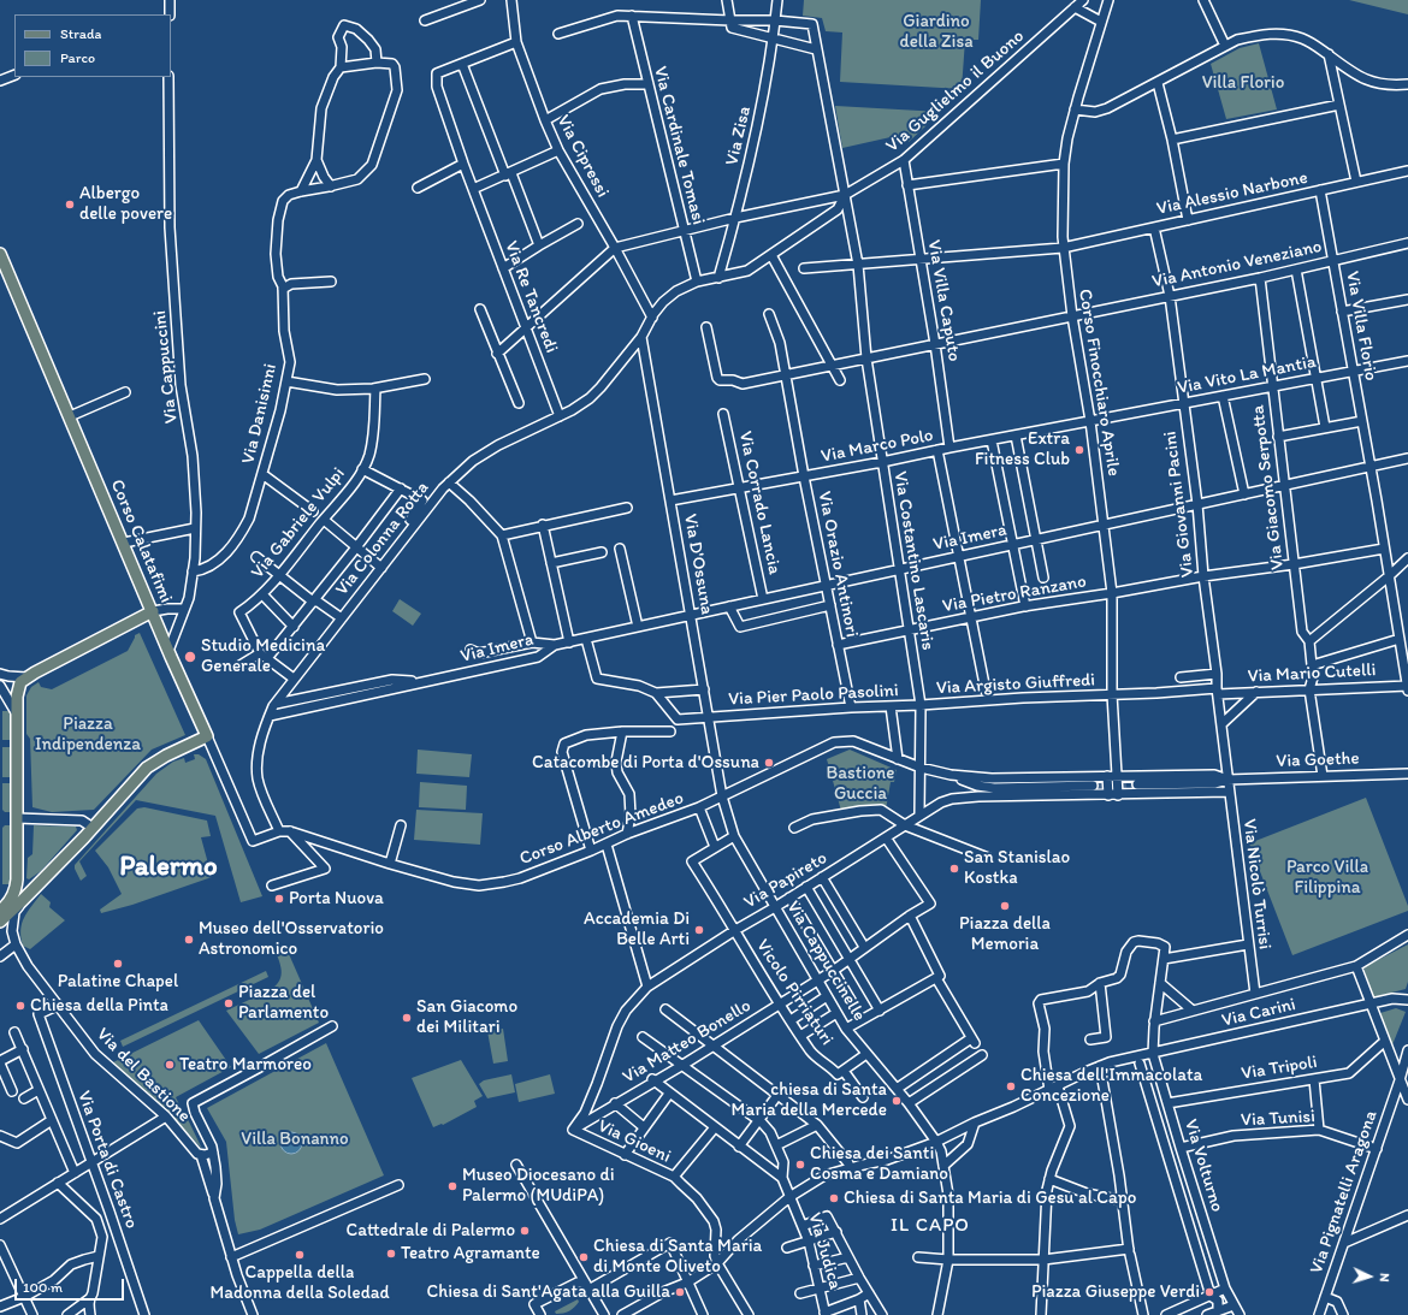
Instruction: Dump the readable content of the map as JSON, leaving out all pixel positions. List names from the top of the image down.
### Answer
{
  "streets": {
    "main road": ["Corso Calatafimi"],
    "street": [
      "Via Guglielmo il Buono",
      "Via Zisa",
      "Via Cardinale Tomasi",
      "Via Cipressi",
      "Via Alessio Narbone",
      "Via Antonio Veneziano",
      "Via Re Tancredi",
      "Via Villa Caputo",
      "Via Villa Florio",
      "Via Cappuccini",
      "Via Vito La Mantia",
      "Corso Finocchiaro Aprile",
      "Via Danisinni",
      "Via Marco Polo",
      "Via Giacomo Serpotta",
      "Via Corrado Lancia",
      "Via Giovanni Pacini",
      "Via Gabriele Vulpi",
      "Via Imera",
      "Via Colonna Rotta",
      "Via Costantino Lascaris",
      "Via D'Ossuna",
      "Via Orazio Antinori",
      "Via Pietro Ranzano",
      "Via Mario Cutelli",
      "Via Argisto Giuffredi",
      "Via Pier Paolo Pasolini",
      "Via Goethe",
      "Corso Alberto Amedeo",
      "Via Papireto",
      "Via Nicolò Turrisi",
      "Via Cappuccinelle",
      "Vicolo Pirriaturi",
      "Via Carini",
      "Via Matteo Bonello",
      "Via Tripoli",
      "Via del Bastione",
      "Via Tunisi",
      "Via Gioeni",
      "Via Porta di Castro",
      "Via Volturno",
      "Via Pignatelli Aragona",
      "Via Judica"
    ]
  },
  "crossings": [
    ["Via Guglielmo il Buono", "Via Zisa"],
    ["Via Guglielmo il Buono", "Via Cardinale Tomasi"],
    ["Via Guglielmo il Buono", "Via Cipressi"],
    ["Via Guglielmo il Buono", "Via Villa Caputo"],
    ["Via Guglielmo il Buono", "Via Colonna Rotta"],
    ["Via Guglielmo il Buono", "Via Costantino Lascaris"],
    ["Via Zisa", "Via Costantino Lascaris"],
    ["Via Cipressi", "Via Colonna Rotta"],
    ["Via Alessio Narbone", "Via Villa Caputo"],
    ["Via Alessio Narbone", "Via Villa Florio"],
    ["Via Alessio Narbone", "Corso Finocchiaro Aprile"],
    ["Via Alessio Narbone", "Via Giovanni Pacini"],
    ["Via Alessio Narbone", "Via Costantino Lascaris"],
    ["Via Antonio Veneziano", "Via Villa Caputo"],
    ["Via Antonio Veneziano", "Via Villa Florio"],
    ["Via Antonio Veneziano", "Corso Finocchiaro Aprile"],
    ["Via Antonio Veneziano", "Via Giacomo Serpotta"],
    ["Via Antonio Veneziano", "Via Giovanni Pacini"],
    ["Via Antonio Veneziano", "Via Costantino Lascaris"],
    ["Via Antonio Veneziano", "Via Orazio Antinori"],
    ["Via Re Tancredi", "Via Colonna Rotta"],
    ["Via Villa Caputo", "Via Marco Polo"],
    ["Via Villa Florio", "Via Vito La Mantia"],
    ["Via Villa Florio", "Via Imera"],
    ["Via Villa Florio", "Via Pietro Ranzano"],
    ["Via Villa Florio", "Via Mario Cutelli"],
    ["Via Cappuccini", "Via Danisinni"],
    ["Via Cappuccini", "Corso Calatafimi"],
    ["Via Vito La Mantia", "Corso Finocchiaro Aprile"],
    ["Via Vito La Mantia", "Via Marco Polo"],
    ["Via Vito La Mantia", "Via Giacomo Serpotta"],
    ["Via Vito La Mantia", "Via Giovanni Pacini"],
    ["Corso Finocchiaro Aprile", "Via Marco Polo"],
    ["Corso Finocchiaro Aprile", "Via Imera"],
    ["Corso Finocchiaro Aprile", "Via Pietro Ranzano"],
    ["Corso Finocchiaro Aprile", "Via Mario Cutelli"],
    ["Corso Finocchiaro Aprile", "Via Argisto Giuffredi"],
    ["Corso Finocchiaro Aprile", "Corso Alberto Amedeo"],
    ["Via Marco Polo", "Via Corrado Lancia"],
    ["Via Marco Polo", "Via Costantino Lascaris"],
    ["Via Marco Polo", "Via D'Ossuna"],
    ["Via Marco Polo", "Via Orazio Antinori"],
    ["Via Giacomo Serpotta", "Via Imera"],
    ["Via Giacomo Serpotta", "Via Pietro Ranzano"],
    ["Via Giacomo Serpotta", "Via Mario Cutelli"],
    ["Via Giacomo Serpotta", "Via Goethe"],
    ["Via Corrado Lancia", "Via Imera"],
    ["Via Giovanni Pacini", "Via Imera"],
    ["Via Giovanni Pacini", "Via Pietro Ranzano"],
    ["Via Giovanni Pacini", "Via Mario Cutelli"],
    ["Via Giovanni Pacini", "Via Goethe"],
    ["Via Giovanni Pacini", "Corso Alberto Amedeo"],
    ["Via Giovanni Pacini", "Via Nicolò Turrisi"],
    ["Via Imera", "Via Colonna Rotta"],
    ["Via Imera", "Via Costantino Lascaris"],
    ["Via Imera", "Via D'Ossuna"],
    ["Via Imera", "Via Orazio Antinori"],
    ["Via Colonna Rotta", "Via D'Ossuna"],
    ["Via Colonna Rotta", "Corso Alberto Amedeo"],
    ["Corso Calatafimi", "Corso Alberto Amedeo"],
    ["Via Costantino Lascaris", "Via Pietro Ranzano"],
    ["Via Costantino Lascaris", "Via Argisto Giuffredi"],
    ["Via Costantino Lascaris", "Via Pier Paolo Pasolini"],
    ["Via Costantino Lascaris", "Corso Alberto Amedeo"],
    ["Via Costantino Lascaris", "Via Papireto"],
    ["Via D'Ossuna", "Via Pier Paolo Pasolini"],
    ["Via D'Ossuna", "Corso Alberto Amedeo"],
    ["Via D'Ossuna", "Via Cappuccinelle"],
    ["Via Orazio Antinori", "Via Pietro Ranzano"],
    ["Via Orazio Antinori", "Via Pier Paolo Pasolini"],
    ["Via Mario Cutelli", "Via Argisto Giuffredi"],
    ["Via Argisto Giuffredi", "Via Pier Paolo Pasolini"],
    ["Via Goethe", "Corso Alberto Amedeo"],
    ["Via Goethe", "Via Nicolò Turrisi"],
    ["Corso Alberto Amedeo", "Via Nicolò Turrisi"],
    ["Corso Alberto Amedeo", "Via Cappuccinelle"],
    ["Via Papireto", "Via Cappuccinelle"],
    ["Via Papireto", "Vicolo Pirriaturi"],
    ["Via Papireto", "Via Matteo Bonello"],
    ["Via Papireto", "Via Gioeni"],
    ["Via Cappuccinelle", "Via Carini"],
    ["Via Cappuccinelle", "Via Matteo Bonello"],
    ["Vicolo Pirriaturi", "Via Matteo Bonello"],
    ["Via Carini", "Via Gioeni"],
    ["Via Carini", "Via Volturno"],
    ["Via Carini", "Via Judica"],
    ["Via Matteo Bonello", "Via Gioeni"],
    ["Via Matteo Bonello", "Via Judica"],
    ["Via Tripoli", "Via Volturno"],
    ["Via del Bastione", "Via Porta di Castro"],
    ["Via Tunisi", "Via Volturno"],
    ["Via Tunisi", "Via Pignatelli Aragona"]
  ],
  "districts": ["Palermo", "IL CAPO"],
  "parks": [
    "Giardino della Zisa",
    "Villa Florio",
    "Piazza Indipendenza",
    "Bastione Guccia",
    "Parco Villa Filippina",
    "Villa Bonanno"
  ],
  "places": [
    "Albergo delle povere",
    "Extra Fitness Club",
    "Studio Medicina Generale",
    "Catacombe di Porta d'Ossuna",
    "San Stanislao Kostka",
    "Porta Nuova",
    "Piazza della Memoria",
    "Accademia Di Belle Arti",
    "Museo dell'Osservatorio Astronomico",
    "Palatine Chapel",
    "Piazza del Parlamento",
    "Chiesa della Pinta",
    "San Giacomo dei Militari",
    "Teatro Marmoreo",
    "Chiesa dell'Immacolata Concezione",
    "chiesa di Santa Maria della Mercede",
    "Chiesa dei Santi Cosma e Damiano",
    "Museo Diocesano di Palermo (MUdiPA)",
    "Chiesa di Santa Maria di Gesu al Capo",
    "Cattedrale di Palermo",
    "Teatro Agramante",
    "Cappella della Madonna della Soledad",
    "Chiesa di Santa Maria di Monte Oliveto",
    "Chiesa di Sant'Agata alla Guilla",
    "Piazza Giuseppe Verdi"
  ],
  "legend": ["Strada", "Parco"],
  "scale_bar": "100 m",
  "north": "right"
}
